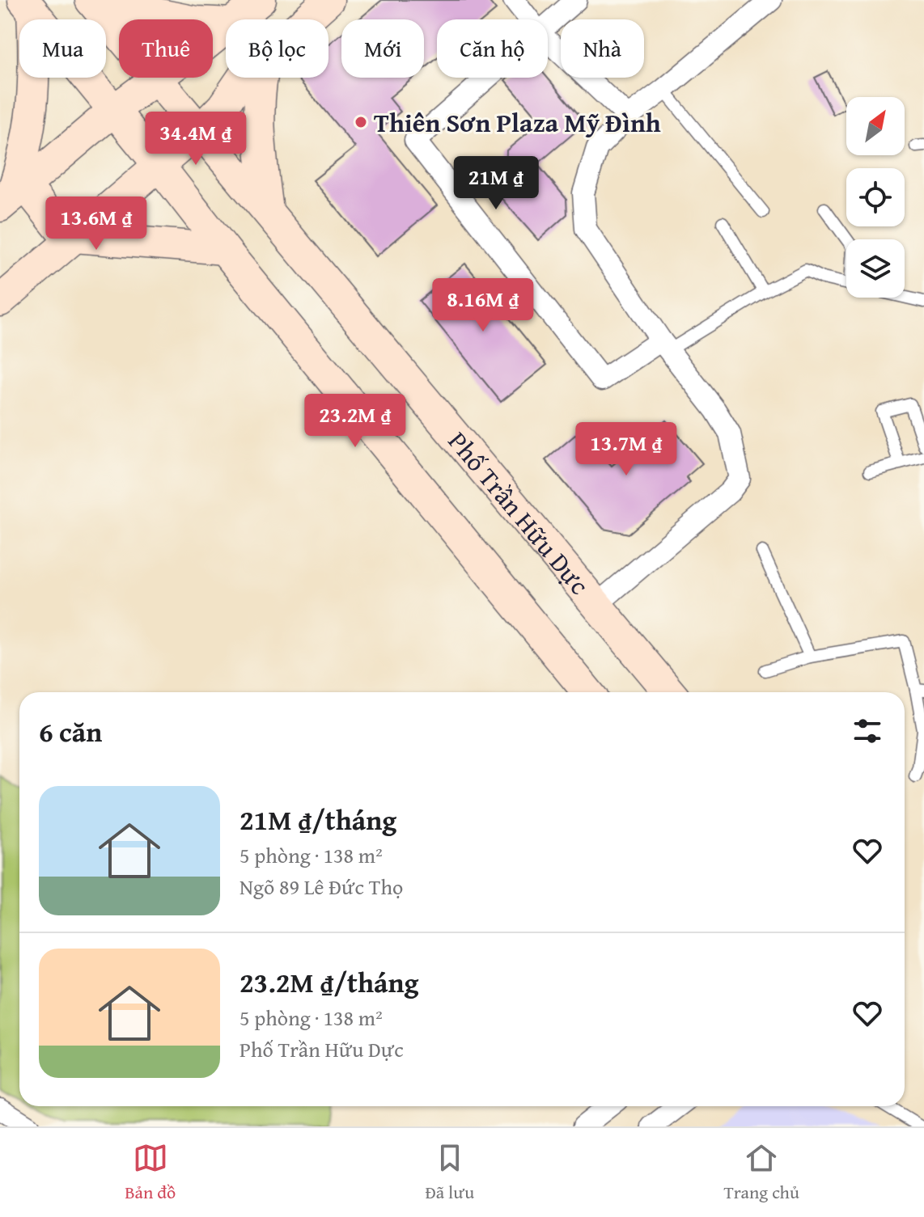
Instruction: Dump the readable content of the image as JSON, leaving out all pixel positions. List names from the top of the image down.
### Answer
{
  "streets": {
    "main road": ["Phố Trần Hữu Dực"]
  },
  "places": ["Thiên Sơn Plaza Mỹ Đình"],
  "north": "top right",
  "page": {
    "chip": [
      "Mua",
      "Thuê",
      "Bộ lọc",
      "Mới",
      "Căn hộ",
      "Nhà"
    ],
    "price": [
      "34.4M ₫",
      "21M ₫",
      "13.6M ₫",
      "8.16M ₫",
      "23.2M ₫",
      "13.7M ₫"
    ],
    "heading": "6 căn",
    "list": [
      {
        "name": "21M ₫/tháng",
        "note": "5 phòng · 138 m² · Ngõ 89 Lê Đức Thọ"
      },
      {
        "name": "23.2M ₫/tháng",
        "note": "5 phòng · 138 m² · Phố Trần Hữu Dực"
      }
    ],
    "tabs": ["Bản đồ", "Đã lưu", "Trang chủ"]
  }
}
